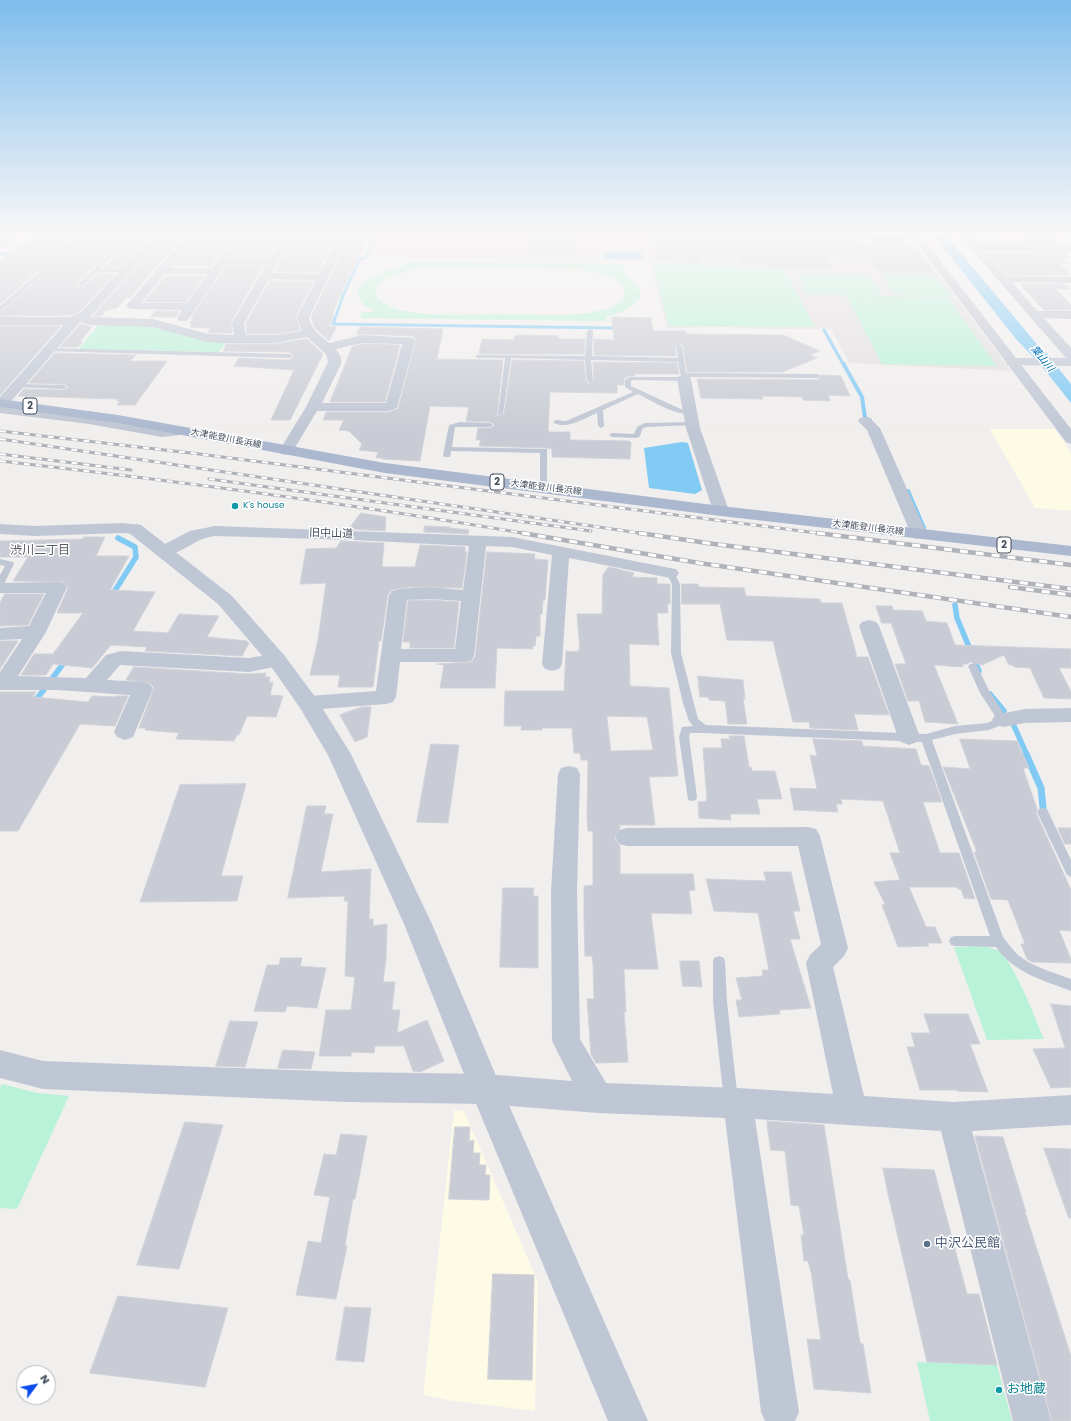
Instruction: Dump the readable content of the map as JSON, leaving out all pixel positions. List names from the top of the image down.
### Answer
{
  "streets": {
    "main road": ["2", "大津能登川長浜線"],
    "street": ["旧中山道"]
  },
  "districts": ["渋川二丁目"],
  "water": ["葉山川"],
  "places": ["K's house", "中沢公民館", "お地蔵"],
  "north": "top right"
}
